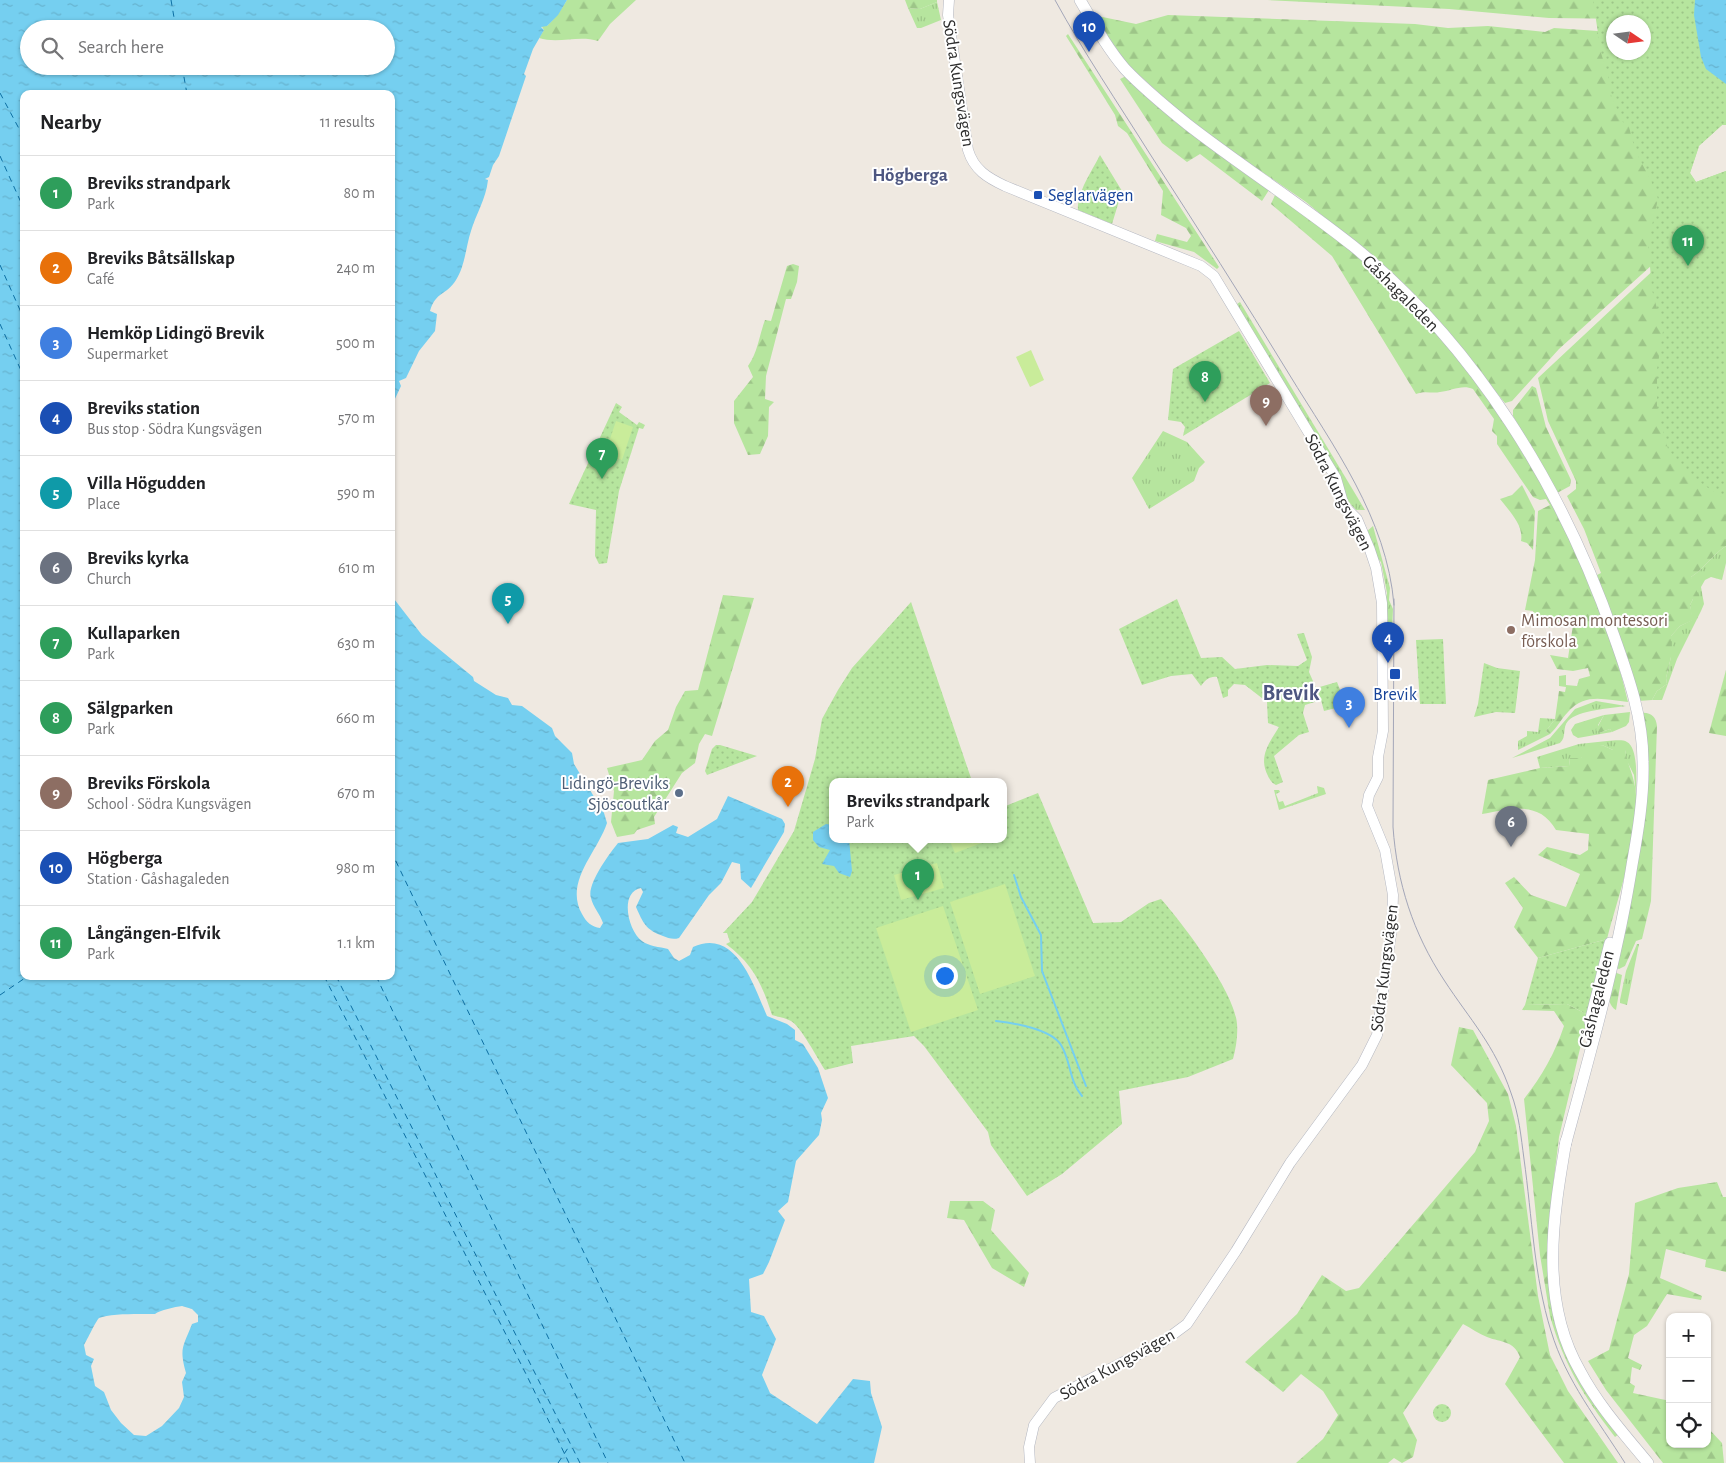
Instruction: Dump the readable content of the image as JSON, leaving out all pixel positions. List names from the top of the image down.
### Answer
{
  "streets": {
    "main road": ["Gåshagaleden"],
    "street": ["Södra Kungsvägen"]
  },
  "districts": ["Högberga", "Brevik"],
  "places": {
    "transit": ["Seglarvägen", "Brevik"],
    "other": ["Mimosan montessori förskola", "Lidingö-Breviks Sjöscoutkår"]
  },
  "north": "right",
  "page": {
    "pins": [
      "10",
      "11",
      "8",
      "9",
      "7",
      "5",
      "4",
      "3",
      "2",
      "6",
      "1"
    ],
    "search": "Search here",
    "heading": ["Nearby", "11 results"],
    "list": [
      {
        "mark": "1",
        "name": "Breviks strandpark",
        "note": "Park",
        "value": "80 m"
      },
      {
        "mark": "2",
        "name": "Breviks Båtsällskap",
        "note": "Café",
        "value": "240 m"
      },
      {
        "mark": "3",
        "name": "Hemköp Lidingö Brevik",
        "note": "Supermarket",
        "value": "500 m"
      },
      {
        "mark": "4",
        "name": "Breviks station",
        "note": "Bus stop · Södra Kungsvägen",
        "value": "570 m"
      },
      {
        "mark": "5",
        "name": "Villa Högudden",
        "note": "Place",
        "value": "590 m"
      },
      {
        "mark": "6",
        "name": "Breviks kyrka",
        "note": "Church",
        "value": "610 m"
      },
      {
        "mark": "7",
        "name": "Kullaparken",
        "note": "Park",
        "value": "630 m"
      },
      {
        "mark": "8",
        "name": "Sälgparken",
        "note": "Park",
        "value": "660 m"
      },
      {
        "mark": "9",
        "name": "Breviks Förskola",
        "note": "School · Södra Kungsvägen",
        "value": "670 m"
      },
      {
        "mark": "10",
        "name": "Högberga",
        "note": "Station · Gåshagaleden",
        "value": "980 m"
      },
      {
        "mark": "11",
        "name": "Långängen-Elfvik",
        "note": "Park",
        "value": "1.1 km"
      }
    ],
    "popup": ["Breviks strandpark", "Park"],
    "map_buttons": ["+", "−"]
  }
}
